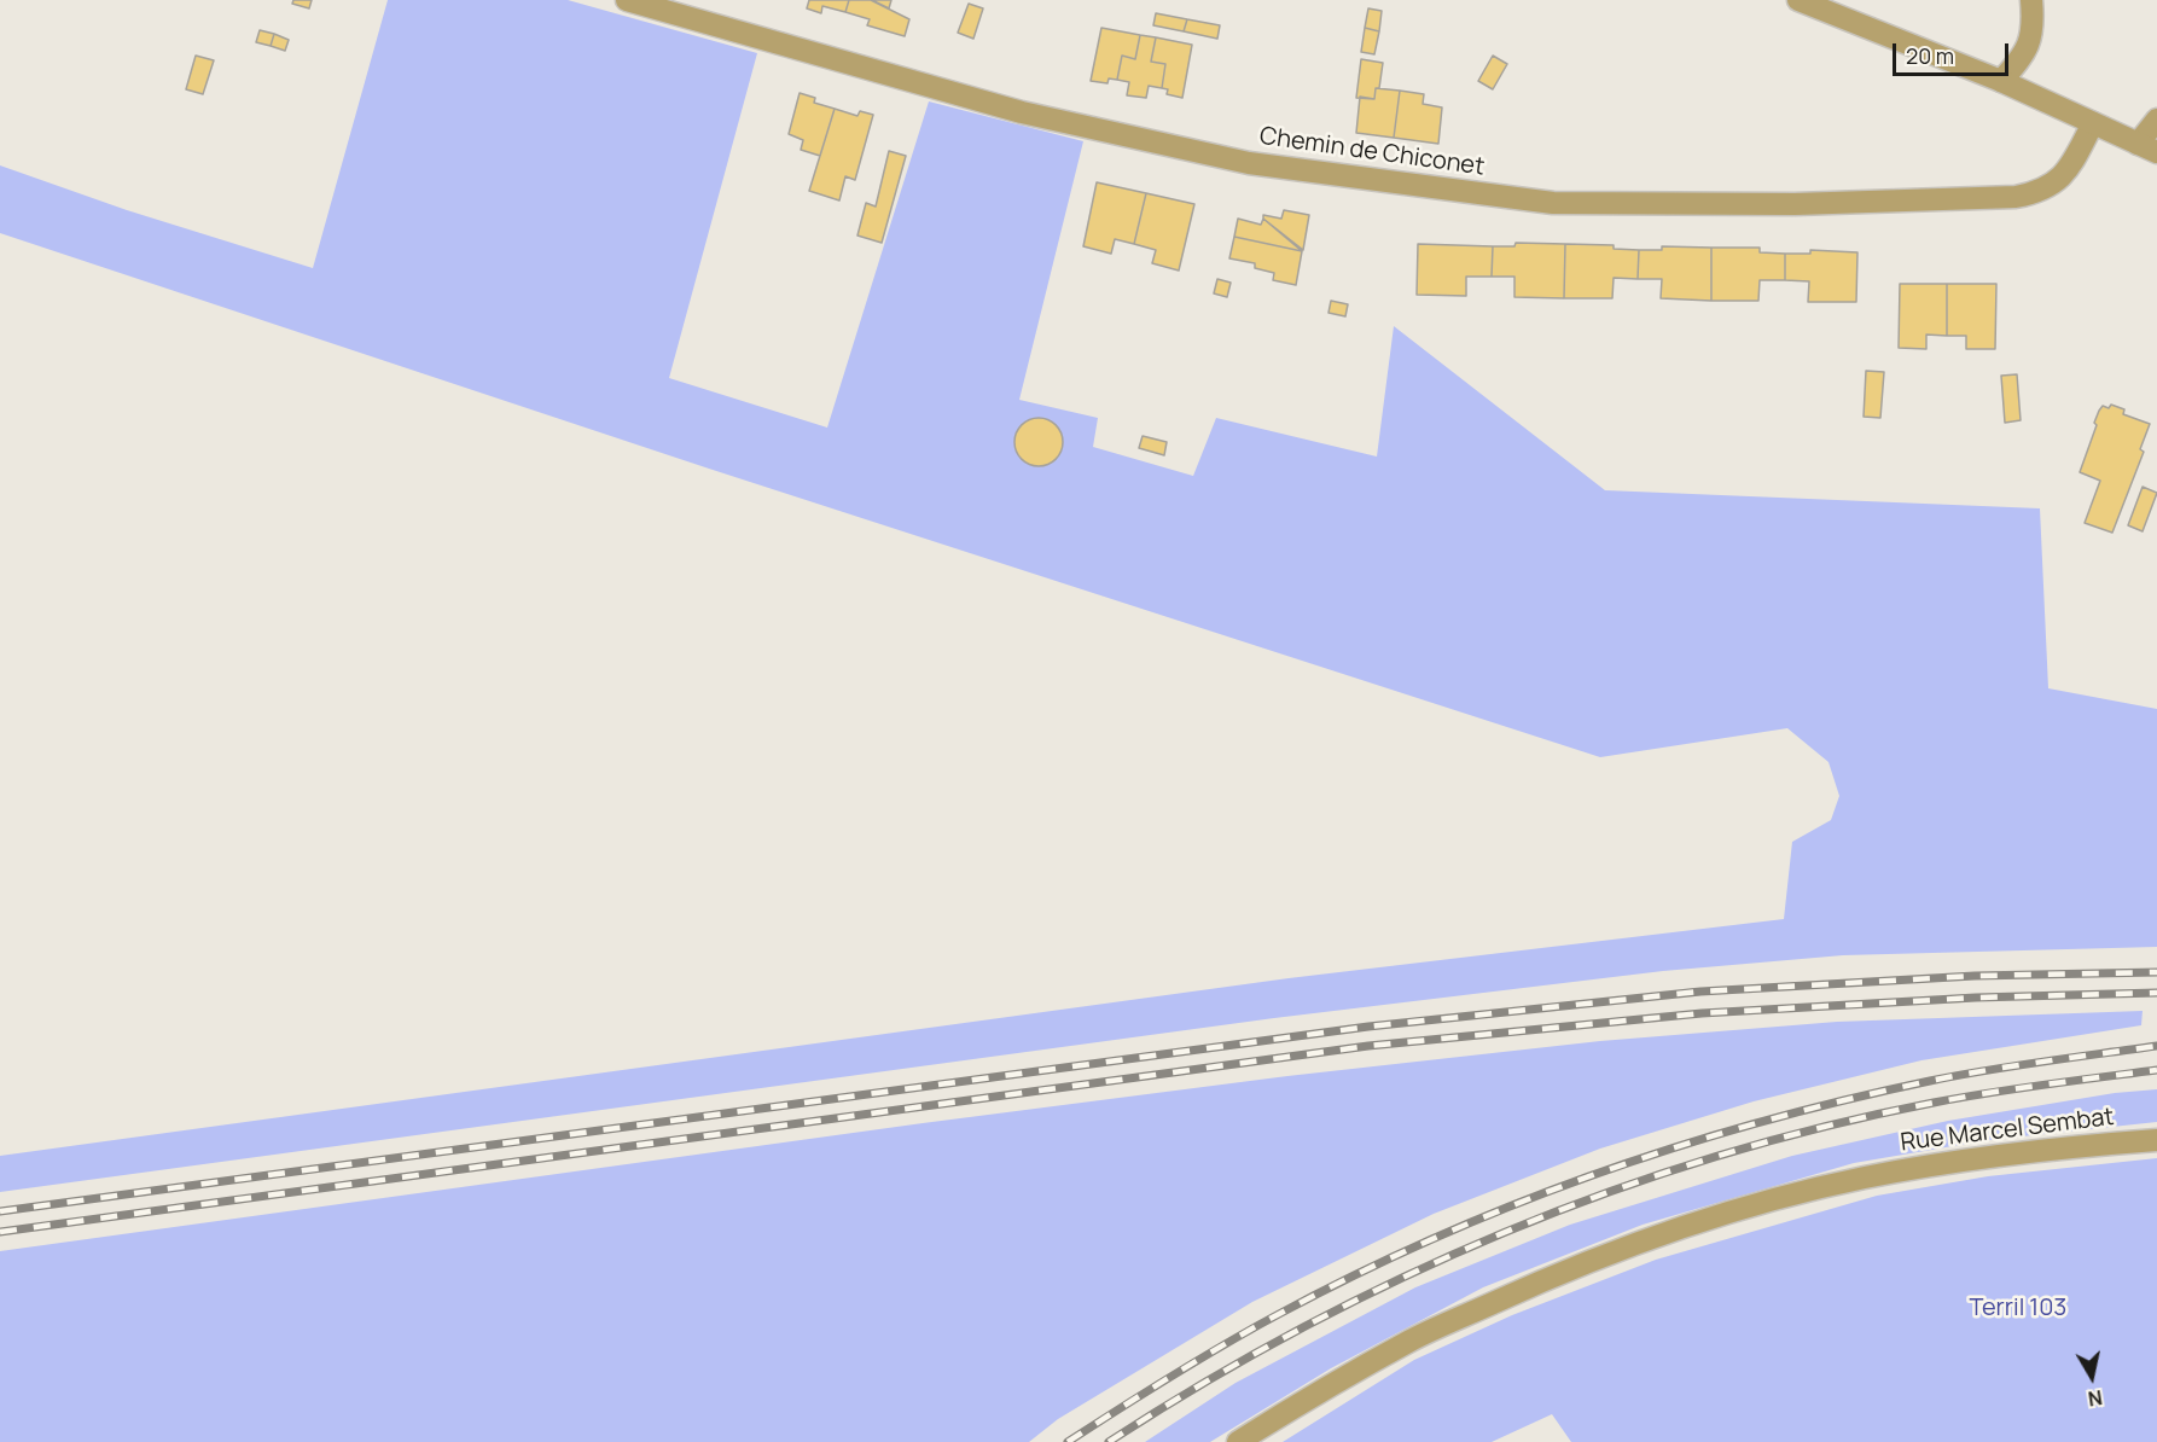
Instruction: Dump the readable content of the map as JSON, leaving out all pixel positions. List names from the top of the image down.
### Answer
{
  "streets": {
    "street": ["Chemin de Chiconet", "Rue Marcel Sembat"]
  },
  "parks": ["Terril 103"],
  "scale_bar": "20 m",
  "north": "bottom"
}
